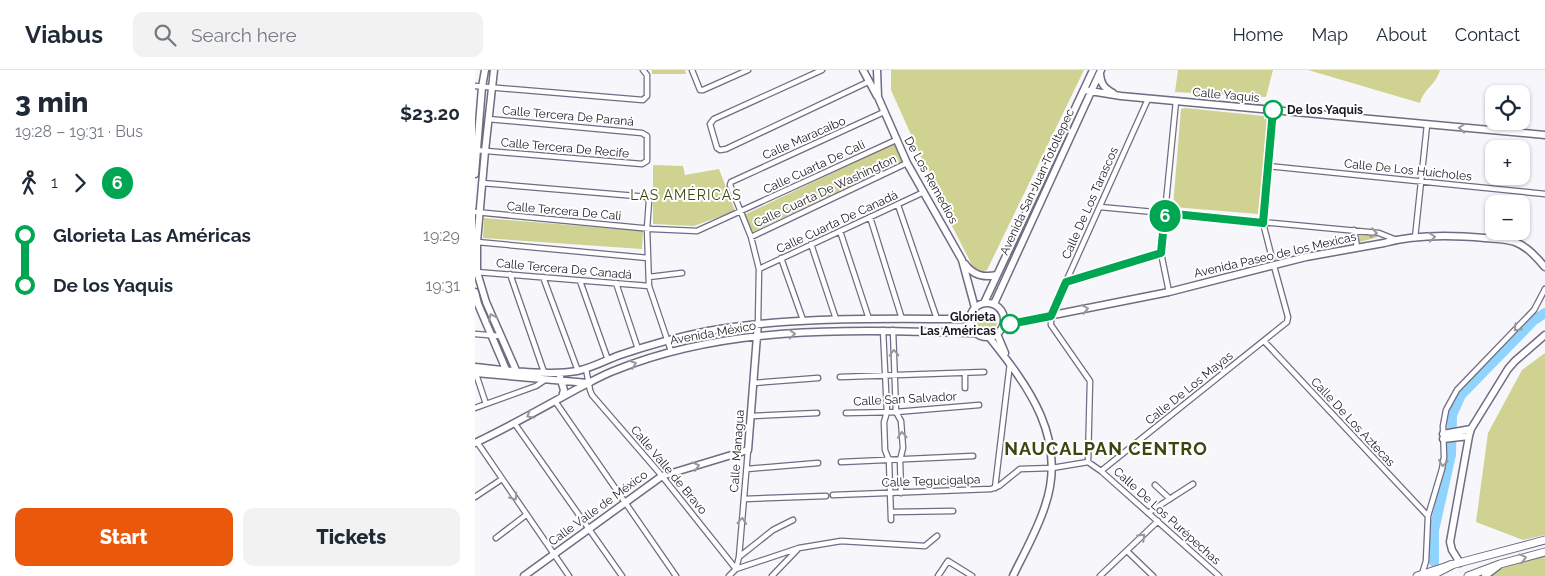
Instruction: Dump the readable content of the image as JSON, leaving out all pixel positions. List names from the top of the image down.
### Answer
{
  "streets": {
    "main road": [
      "Calle Yaquis",
      "De Los Remedios",
      "Avenida San Juan Totoltepec",
      "Avenida Paseo de los Mexicas",
      "Avenida México",
      "Calle Managua",
      "Calle Valle de México"
    ],
    "street": [
      "Calle Tercera De Paraná",
      "Calle Maracaibo",
      "Calle Tercera De Recife",
      "Calle Cuarta De Cali",
      "Calle De Los Huicholes",
      "Calle Cuarta De Washington",
      "Calle De Los Tarascos",
      "Calle Tercera De Cali",
      "Calle Cuarta De Canadá",
      "Calle Tercera De Canadá",
      "Calle De Los Mayas",
      "Calle San Salvador",
      "Calle De Los Aztecas",
      "Calle Valle de Bravo",
      "Calle Tegucigalpa",
      "Calle De Los Purépechas"
    ]
  },
  "crossings": [
    ["Calle Yaquis", "Avenida San Juan Totoltepec"],
    ["Calle Yaquis", "Calle De Los Tarascos"],
    ["Calle Tercera De Paraná", "Calle Tercera De Recife"],
    ["Calle Maracaibo", "Calle Cuarta De Cali"],
    ["Calle Maracaibo", "De Los Remedios"],
    ["Calle Cuarta De Cali", "De Los Remedios"],
    ["Calle Cuarta De Cali", "Calle Tercera De Cali"],
    ["De Los Remedios", "Avenida San Juan Totoltepec"],
    ["De Los Remedios", "Calle Cuarta De Washington"],
    ["De Los Remedios", "Calle Cuarta De Canadá"],
    ["De Los Remedios", "Avenida Paseo de los Mexicas"],
    ["De Los Remedios", "Avenida México"],
    ["Avenida San Juan Totoltepec", "Avenida Paseo de los Mexicas"],
    ["Avenida San Juan Totoltepec", "Avenida México"],
    ["Calle De Los Tarascos", "Avenida Paseo de los Mexicas"],
    ["Avenida Paseo de los Mexicas", "Avenida México"],
    ["Avenida Paseo de los Mexicas", "Calle De Los Mayas"],
    ["Avenida México", "Calle Managua"],
    ["Avenida México", "Calle Valle de Bravo"],
    ["Calle De Los Mayas", "Calle De Los Aztecas"],
    ["Calle De Los Mayas", "Calle De Los Purépechas"],
    ["Calle Managua", "Calle Valle de Bravo"],
    ["Calle Managua", "Calle Valle de México"],
    ["Calle Valle de Bravo", "Calle Valle de México"],
    ["Calle Tegucigalpa", "Calle De Los Purépechas"]
  ],
  "one_way": ["Avenida Paseo de los Mexicas"],
  "districts": ["LAS AMÉRICAS", "NAUCALPAN CENTRO"],
  "places": ["De los Yaquis", "Glorieta Las Américas"],
  "lines": ["bus line 6"],
  "page": {
    "header": "Viabus",
    "search": "Search here",
    "nav": [
      "Home",
      "Map",
      "About",
      "Contact"
    ],
    "heading": ["3 min", "19:28 – 19:31 · Bus", "$23.20"],
    "on_map": "6",
    "map_buttons": ["+", "−"],
    "legs": ["1", "6"],
    "list": [
      {
        "name": "Glorieta Las Américas",
        "value": "19:29"
      },
      {
        "name": "De los Yaquis",
        "value": "19:31"
      }
    ],
    "buttons": ["Start", "Tickets"]
  }
}
